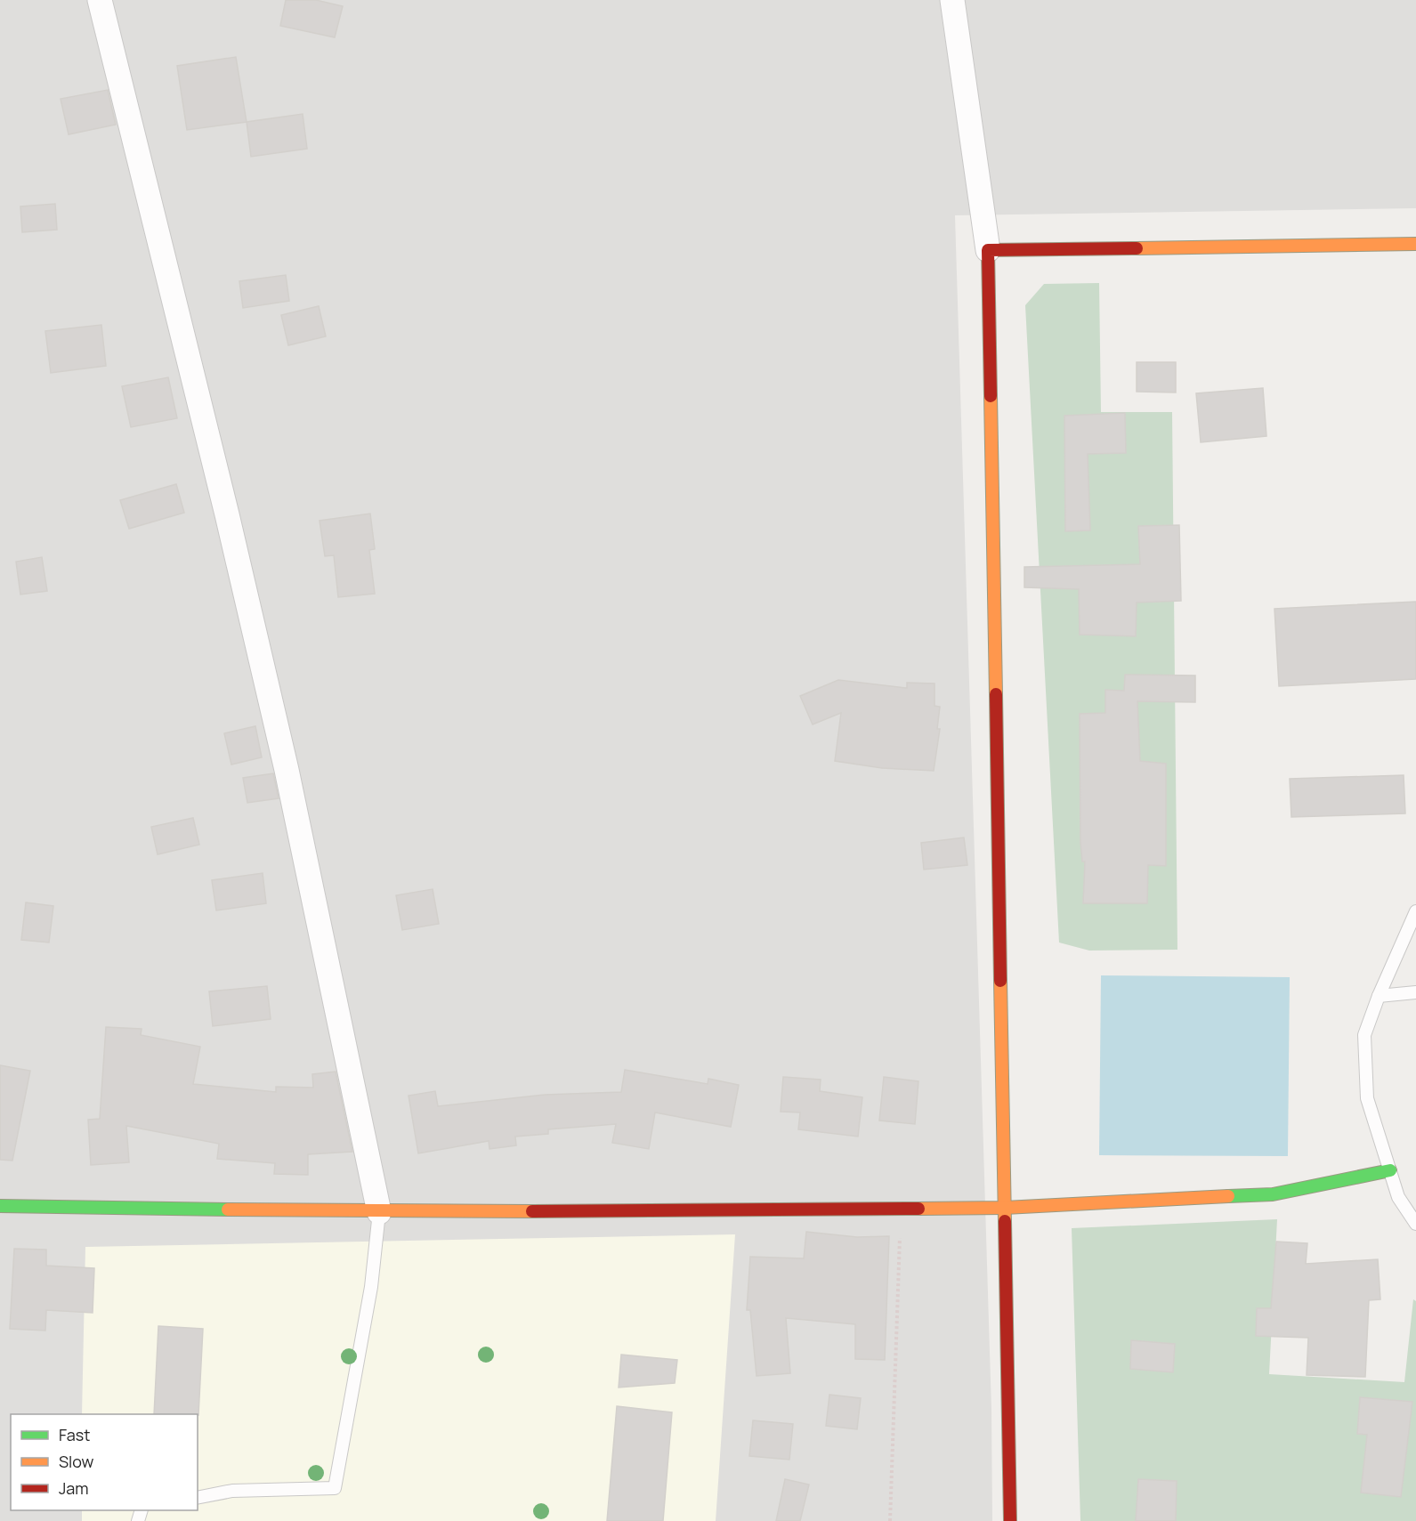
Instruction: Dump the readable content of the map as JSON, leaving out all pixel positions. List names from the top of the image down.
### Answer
{
  "legend": ["Fast", "Slow", "Jam"]
}
